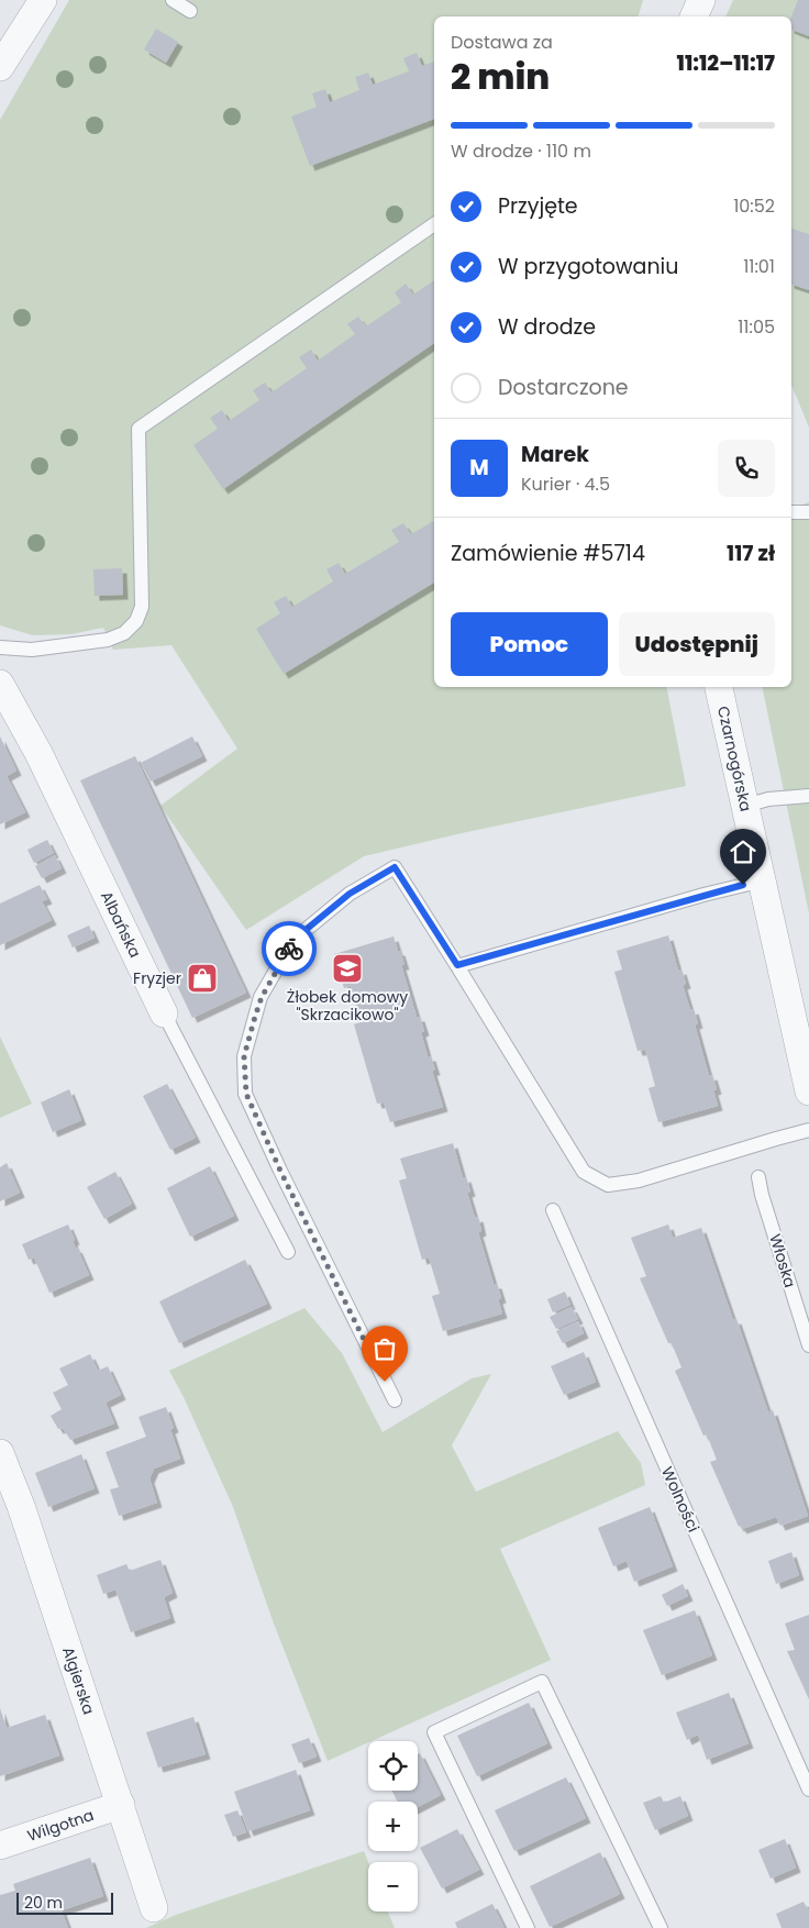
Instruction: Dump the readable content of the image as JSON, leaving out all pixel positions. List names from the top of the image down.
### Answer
{
  "streets": {
    "street": [
      "Czarnogórska",
      "Albańska",
      "Algierska",
      "Wilgotna"
    ],
    "lane": ["Włoska", "Wolności"]
  },
  "crossings": [
    ["Algierska", "Wilgotna"]
  ],
  "places": {
    "school or university": ["Żłobek domowy \"Skrzacikowo\""],
    "shop": ["Fryzjer"]
  },
  "scale_bar": "20 m",
  "page": {
    "heading": ["2 min", "Dostawa za", "11:12–11:17"],
    "panel": [
      "Marek",
      "Kurier · 4.5",
      "Zamówienie #5714",
      "117 zł"
    ],
    "bar": "W drodze · 110 m",
    "list": [
      ["Przyjęte", "10:52"],
      ["W przygotowaniu", "11:01"],
      ["W drodze", "11:05"],
      "Dostarczone"
    ],
    "round": "M",
    "buttons": ["Pomoc", "Udostępnij"],
    "map_buttons": ["+", "−"],
    "scale": "20 m"
  }
}
